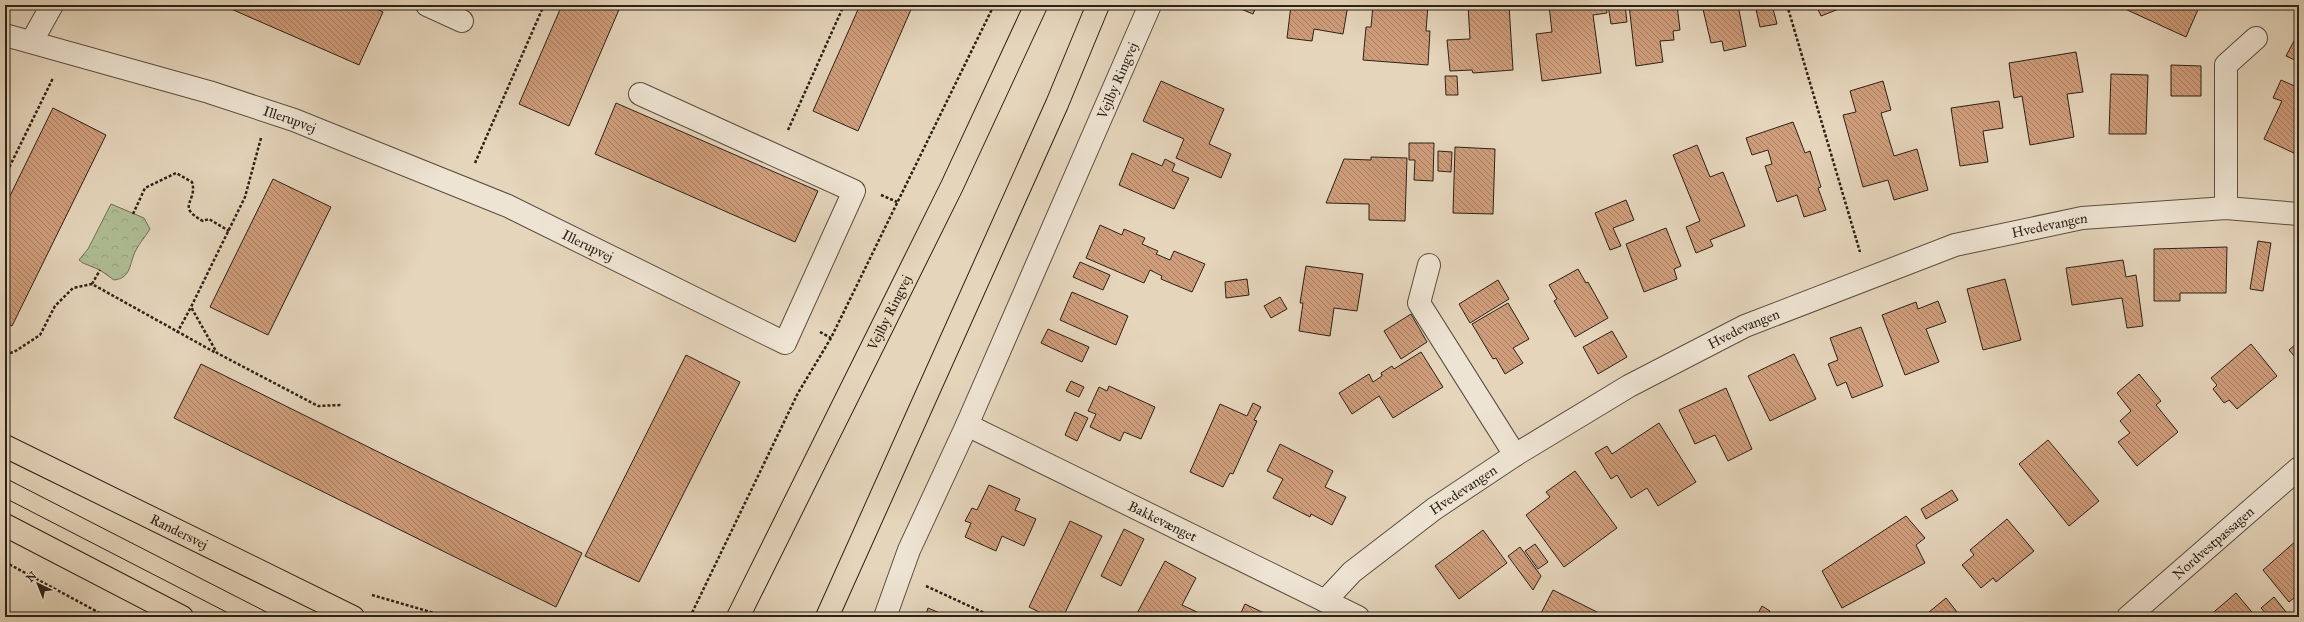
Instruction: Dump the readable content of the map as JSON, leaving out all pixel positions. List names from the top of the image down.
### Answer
{
  "streets": {
    "main road": ["Vejlby Ringvej", "Randersvej"],
    "street": [
      "Illerupvej",
      "Hvedevangen",
      "Bakkevænget",
      "Nordvestpassagen"
    ]
  },
  "crossings": [
    ["Vejlby Ringvej", "Bakkevænget"],
    ["Hvedevangen", "Bakkevænget"]
  ],
  "north": "top left"
}
